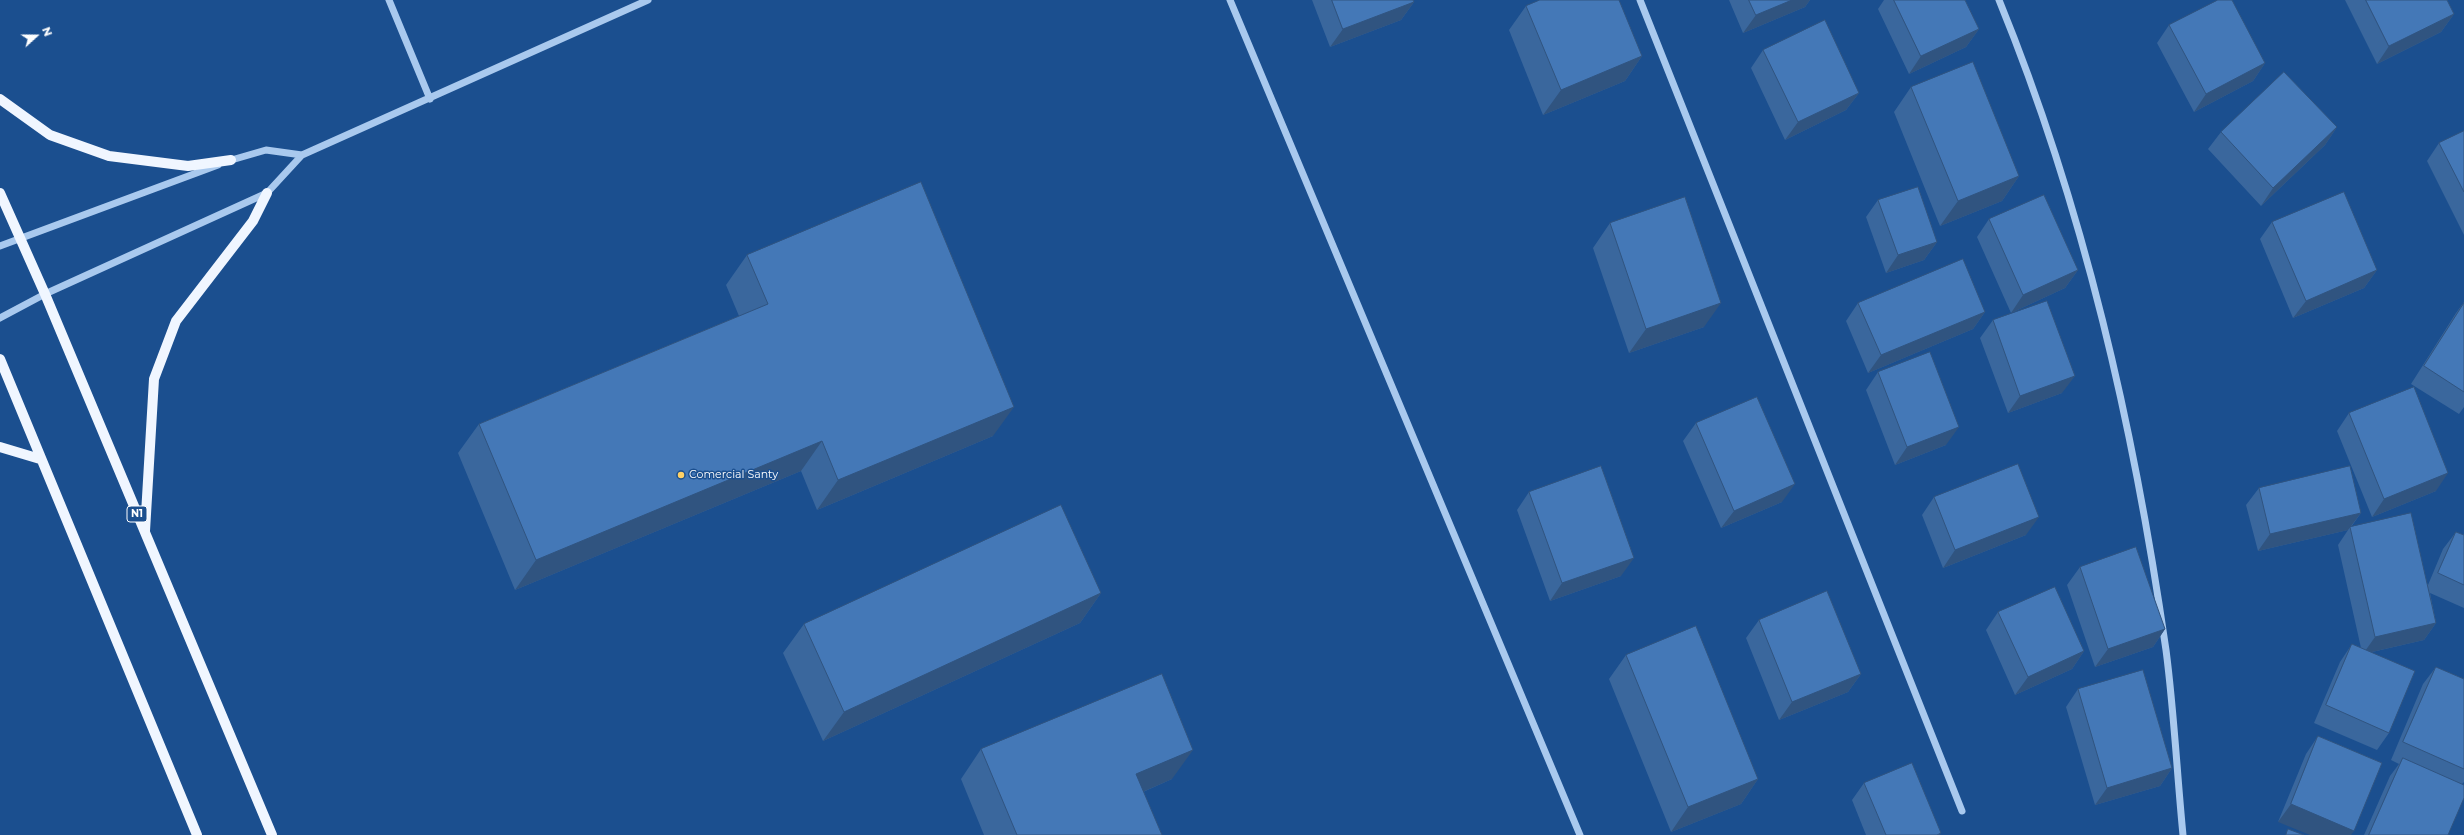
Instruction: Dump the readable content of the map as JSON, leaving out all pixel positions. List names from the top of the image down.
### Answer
{
  "streets": {
    "main road": ["N1"]
  },
  "places": ["Comercial Santy"],
  "north": "right"
}
